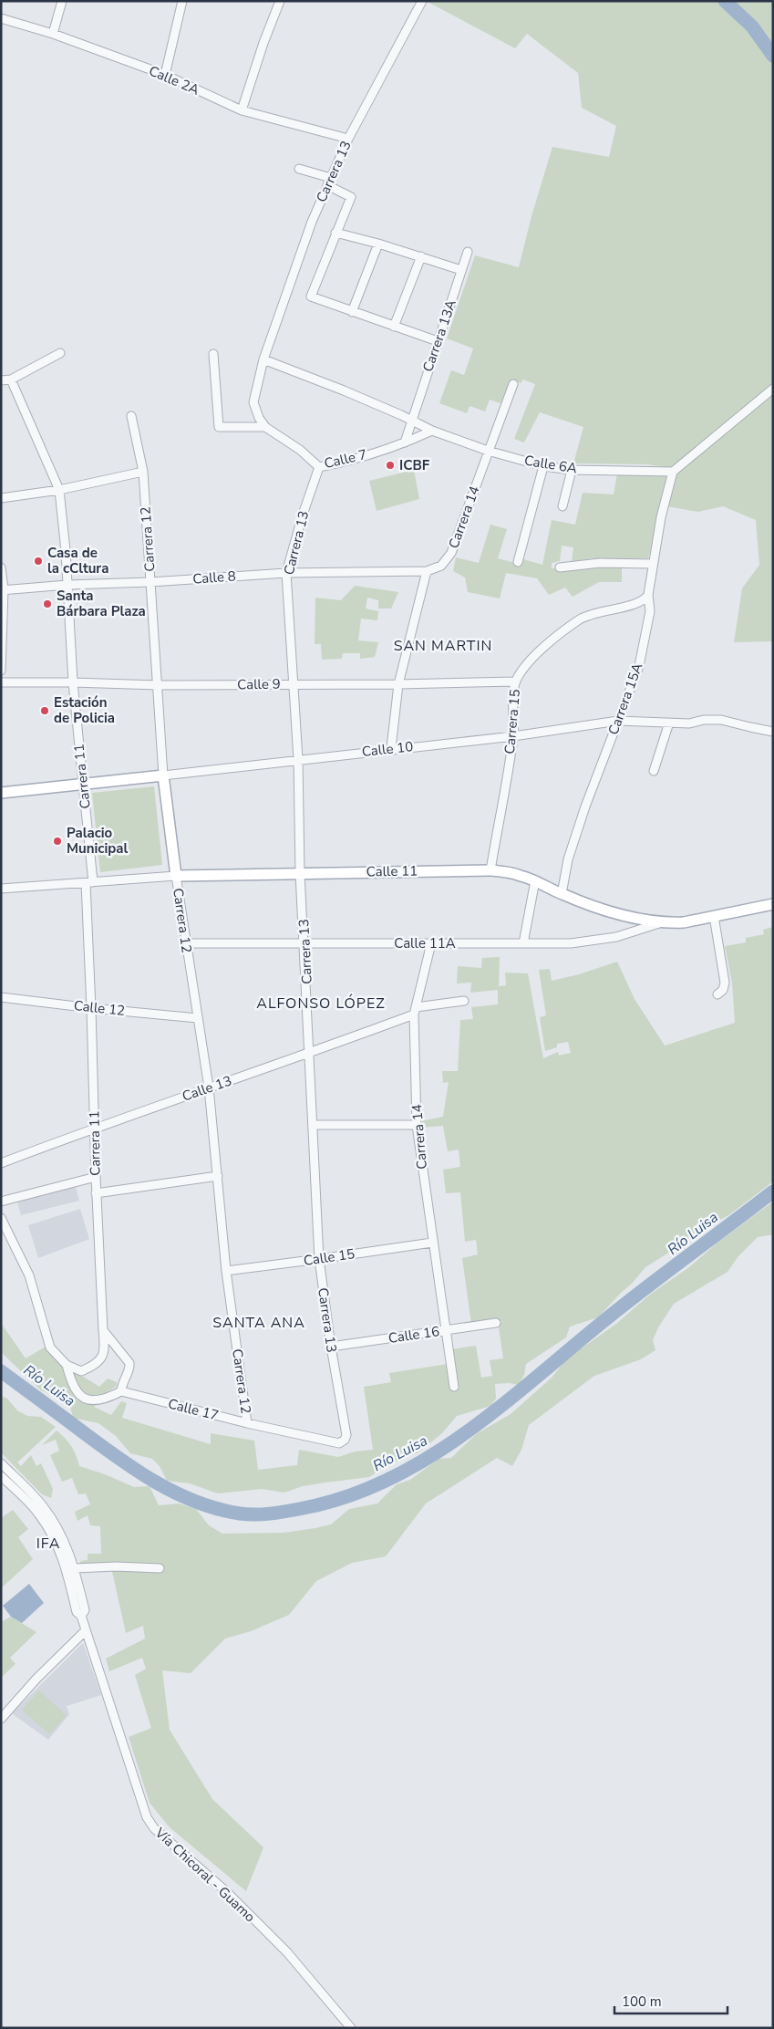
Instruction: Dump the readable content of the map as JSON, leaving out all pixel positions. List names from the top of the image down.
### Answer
{
  "streets": {
    "main road": ["Carrera 12", "Calle 10", "Calle 11"],
    "street": [
      "Calle 2A",
      "Carrera 13",
      "Carrera 13A",
      "Calle 7",
      "Calle 6A",
      "Carrera 14",
      "Calle 8",
      "Calle 9",
      "Carrera 15A",
      "Carrera 15",
      "Carrera 11",
      "Calle 11A",
      "Calle 12",
      "Calle 13",
      "Calle 15",
      "Calle 16",
      "Calle 17",
      "Vía Chicoral - Guamo"
    ]
  },
  "crossings": [
    ["Calle 2A", "Carrera 13"],
    ["Carrera 13", "Calle 7"],
    ["Carrera 13", "Calle 6A"],
    ["Carrera 13", "Calle 8"],
    ["Carrera 13", "Calle 9"],
    ["Carrera 13", "Calle 10"],
    ["Carrera 13", "Calle 11"],
    ["Carrera 13", "Calle 11A"],
    ["Carrera 13", "Calle 13"],
    ["Carrera 13", "Calle 15"],
    ["Carrera 13", "Calle 16"],
    ["Carrera 13", "Calle 17"],
    ["Carrera 13A", "Calle 6A"],
    ["Calle 6A", "Carrera 14"],
    ["Calle 6A", "Carrera 15A"],
    ["Carrera 14", "Calle 8"],
    ["Carrera 14", "Calle 11A"],
    ["Carrera 14", "Calle 13"],
    ["Carrera 14", "Calle 15"],
    ["Carrera 14", "Calle 16"],
    ["Carrera 12", "Calle 8"],
    ["Carrera 12", "Calle 9"],
    ["Carrera 12", "Calle 10"],
    ["Carrera 12", "Calle 11"],
    ["Carrera 12", "Calle 11A"],
    ["Carrera 12", "Calle 12"],
    ["Carrera 12", "Calle 13"],
    ["Carrera 12", "Calle 15"],
    ["Carrera 12", "Calle 17"],
    ["Calle 8", "Carrera 11"],
    ["Calle 9", "Carrera 15"],
    ["Calle 9", "Carrera 11"],
    ["Carrera 15A", "Carrera 15"],
    ["Carrera 15A", "Calle 10"],
    ["Carrera 15A", "Calle 11"],
    ["Carrera 15", "Calle 10"],
    ["Carrera 15", "Calle 11"],
    ["Calle 10", "Carrera 11"],
    ["Carrera 11", "Calle 11"],
    ["Carrera 11", "Calle 12"],
    ["Carrera 11", "Calle 13"],
    ["Calle 11", "Calle 11A"]
  ],
  "districts": [
    "SAN MARTIN",
    "ALFONSO LÓPEZ",
    "SANTA ANA",
    "IFA"
  ],
  "water": ["Río Luisa"],
  "places": [
    "ICBF",
    "Casa de la cCltura",
    "Santa Bárbara Plaza",
    "Estación de Policia",
    "Palacio Municipal"
  ],
  "scale_bar": "100 m"
}
